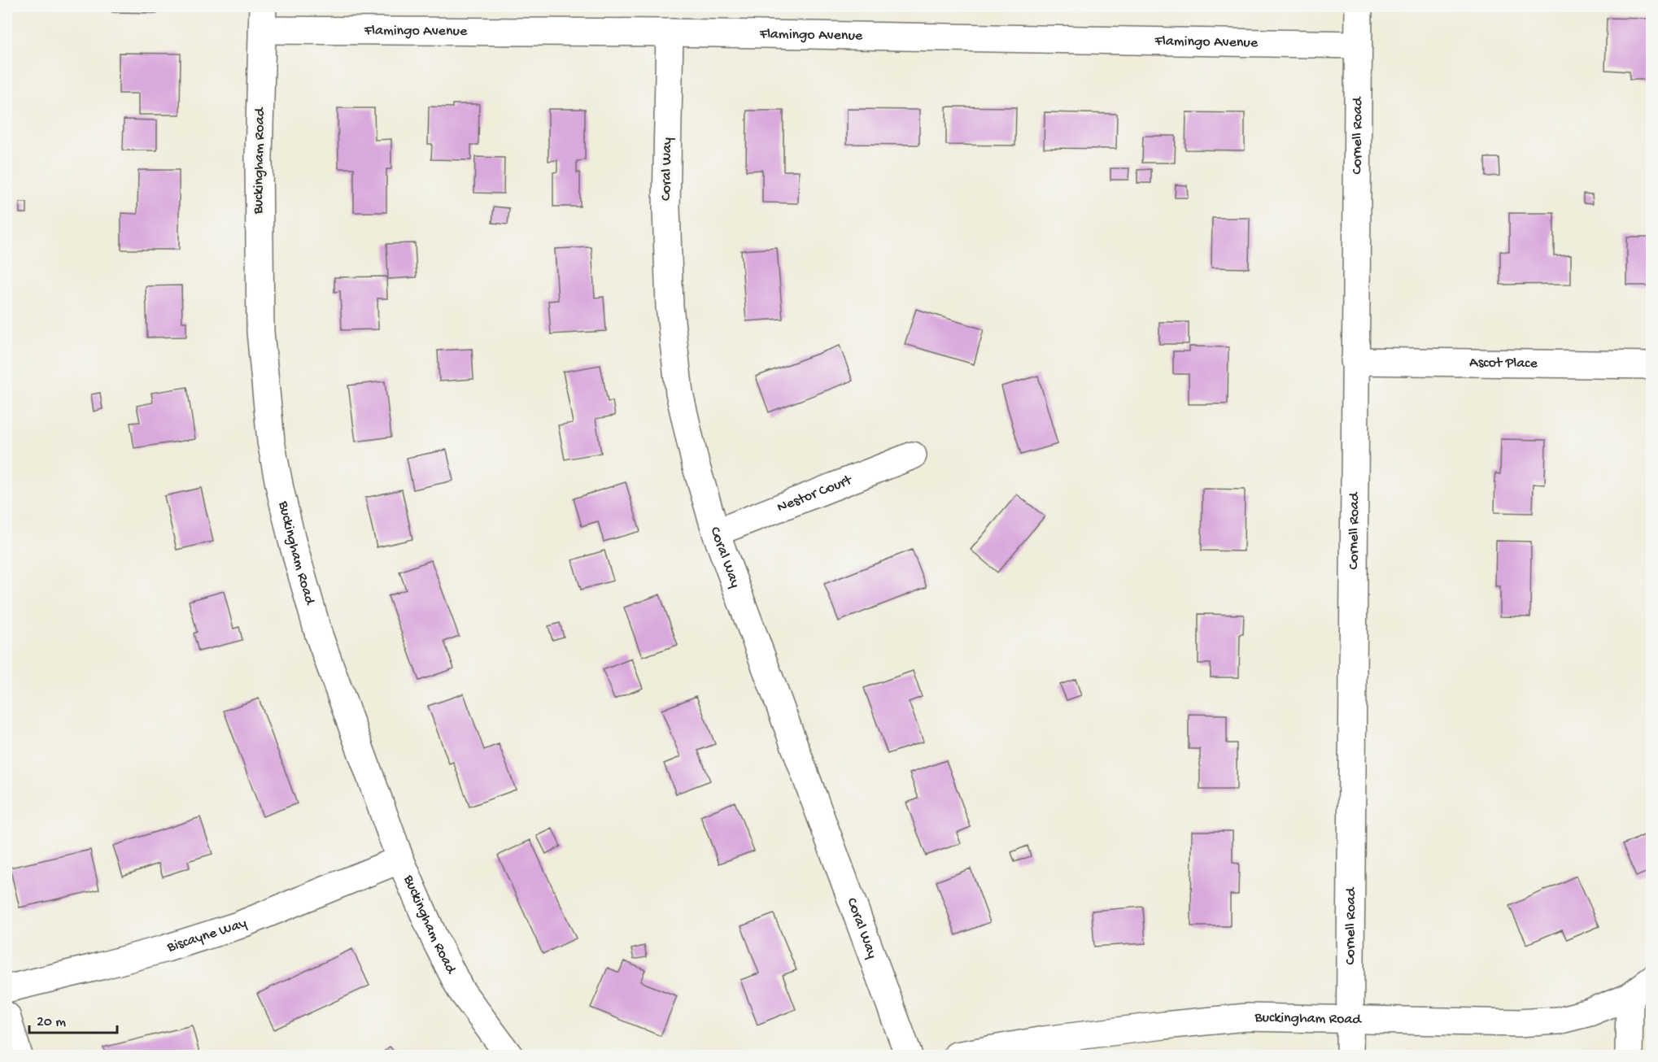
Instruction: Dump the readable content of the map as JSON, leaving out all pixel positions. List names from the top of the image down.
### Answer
{
  "streets": {
    "street": [
      "Flamingo Avenue",
      "Cornell Road",
      "Buckingham Road",
      "Coral Way",
      "Ascot Place",
      "Nestor Court",
      "Biscayne Way"
    ]
  },
  "crossings": [
    ["Flamingo Avenue", "Cornell Road"],
    ["Flamingo Avenue", "Buckingham Road"],
    ["Flamingo Avenue", "Coral Way"],
    ["Cornell Road", "Buckingham Road"],
    ["Cornell Road", "Ascot Place"],
    ["Buckingham Road", "Biscayne Way"],
    ["Coral Way", "Nestor Court"]
  ],
  "scale_bar": "20 m"
}
